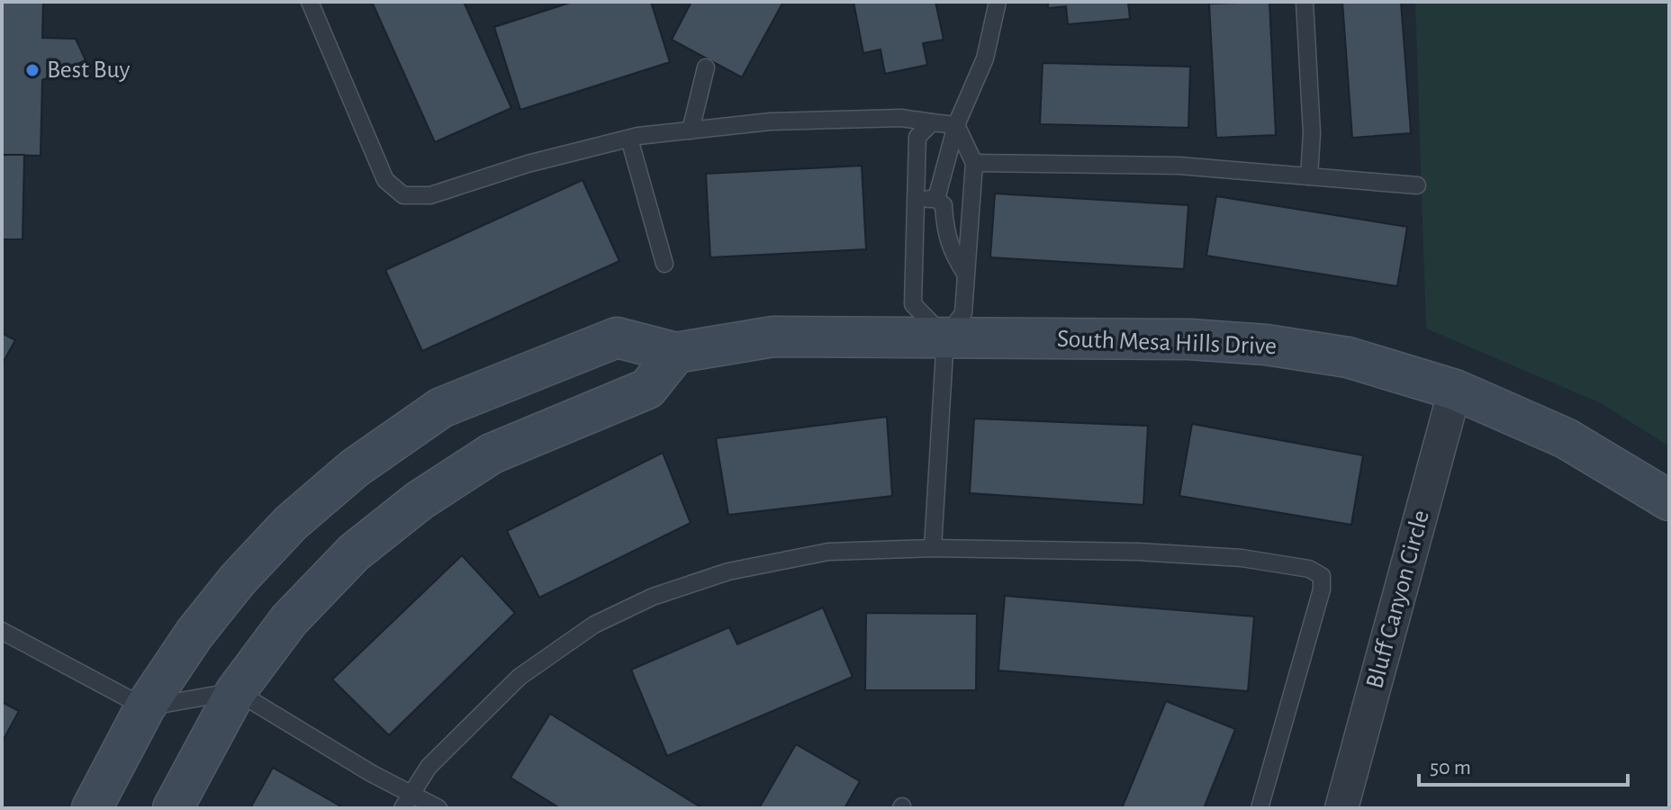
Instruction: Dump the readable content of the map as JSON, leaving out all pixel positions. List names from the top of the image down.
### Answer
{
  "streets": {
    "street": ["South Mesa Hills Drive", "Bluff Canyon Circle"]
  },
  "crossings": [
    ["South Mesa Hills Drive", "Bluff Canyon Circle"]
  ],
  "places": ["Best Buy"],
  "scale_bar": "50 m"
}
